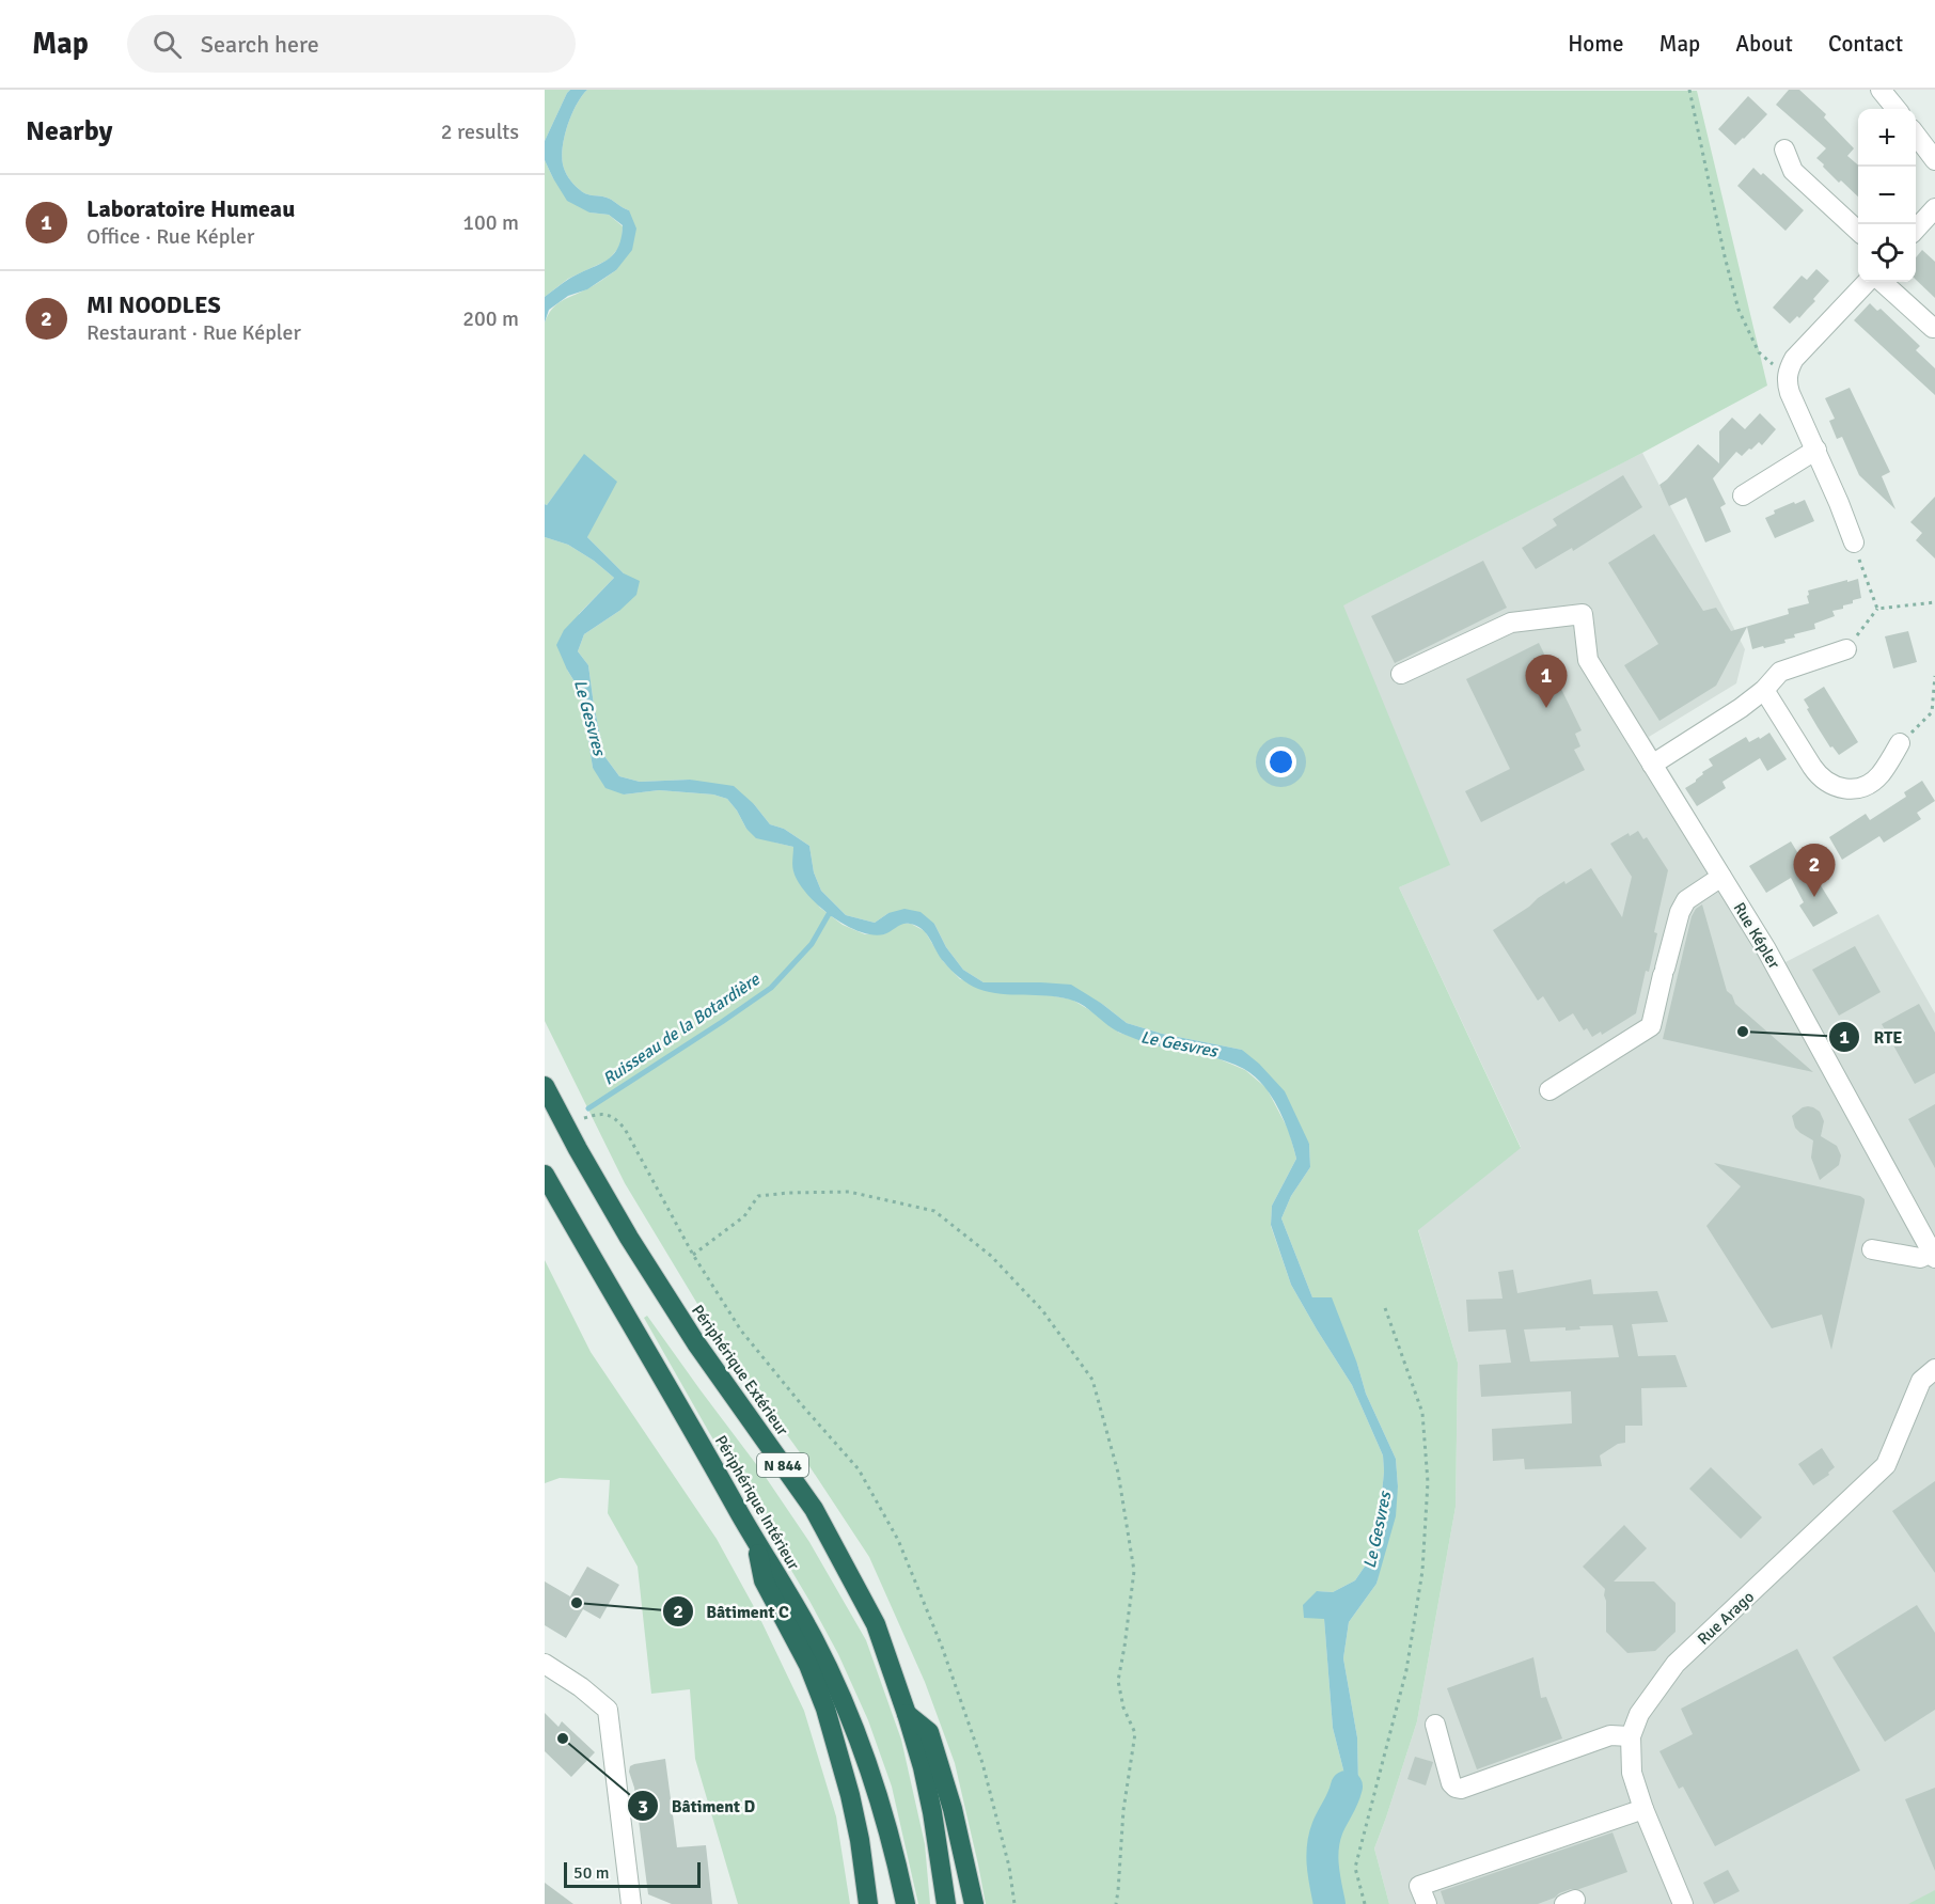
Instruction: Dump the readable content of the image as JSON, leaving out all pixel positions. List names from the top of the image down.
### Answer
{
  "streets": {
    "highway": ["Périphérique Extérieur", "N 844", "Périphérique Intérieur"],
    "street": ["Rue Képler", "Rue Arago"]
  },
  "water": ["Le Gesvres", "Ruisseau de la Botardière"],
  "places": ["RTE", "Bâtiment C", "Bâtiment D"],
  "scale_bar": "50 m",
  "page": {
    "header": "Map",
    "search": "Search here",
    "nav": [
      "Home",
      "Map",
      "About",
      "Contact"
    ],
    "heading": ["Nearby", "2 results"],
    "map_buttons": ["+", "−"],
    "list": [
      {
        "mark": "1",
        "name": "Laboratoire Humeau",
        "note": "Office · Rue Képler",
        "value": "100 m"
      },
      {
        "mark": "2",
        "name": "MI NOODLES",
        "note": "Restaurant · Rue Képler",
        "value": "200 m"
      }
    ],
    "pins": ["1", "2"],
    "scale": "50 m"
  }
}
